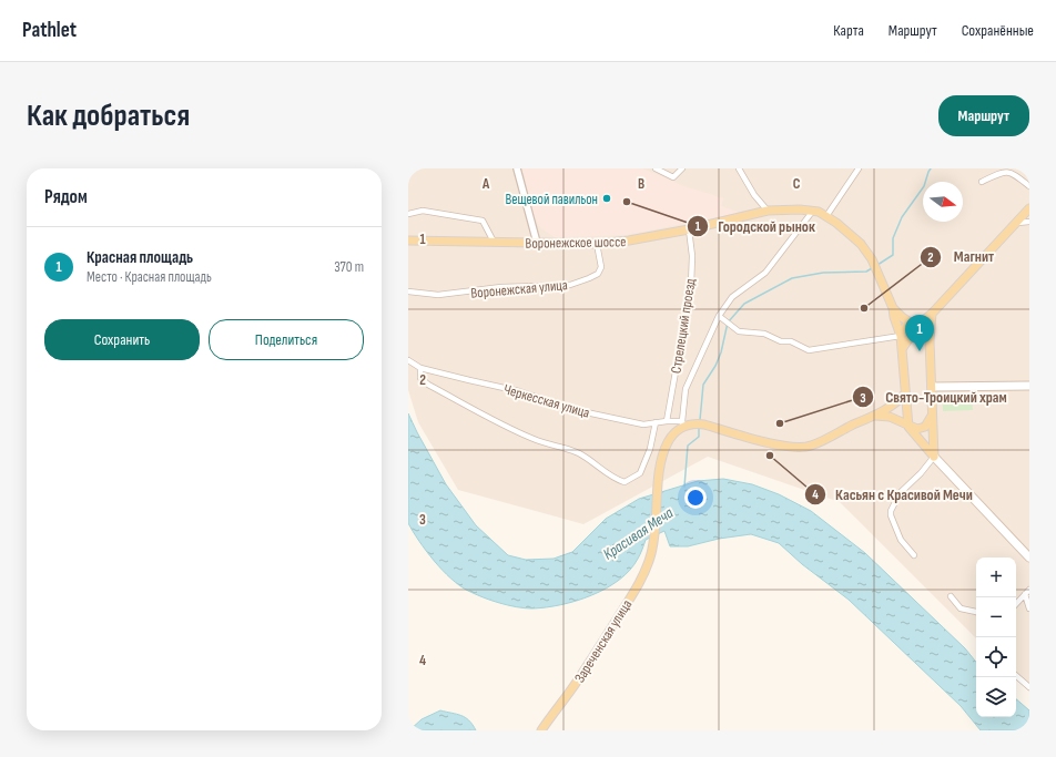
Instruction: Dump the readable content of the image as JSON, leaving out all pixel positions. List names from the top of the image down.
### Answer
{
  "streets": {
    "main road": ["Воронежское шоссе", "Зареченская улица"],
    "street": ["Воронежская улица", "Стрелецкий проезд", "Черкесская улица"]
  },
  "crossings": [
    ["Воронежское шоссе", "Воронежская улица"],
    ["Воронежское шоссе", "Стрелецкий проезд"],
    ["Стрелецкий проезд", "Черкесская улица"],
    ["Черкесская улица", "Зареченская улица"]
  ],
  "water": ["Красивая Меча"],
  "places": [
    "Вещевой павильон",
    "Городской рынок",
    "Магнит",
    "Свято-Троицкий храм",
    "Касьян с Красивой Мечи"
  ],
  "north": "right",
  "page": {
    "header": "Pathlet",
    "nav": ["Карта", "Маршрут", "Сохранённые"],
    "buttons": [
      "Маршрут",
      ["Сохранить", "Поделиться"]
    ],
    "title": "Как добраться",
    "heading": "Рядом",
    "list": [
      {
        "mark": "1",
        "name": "Красная площадь",
        "note": "Место · Красная площадь",
        "value": "370 m"
      }
    ],
    "pins": "1",
    "map_buttons": ["+", "−"]
  },
  "grid": {
    "columns": ["A", "B", "C"],
    "rows": [
      "1",
      "2",
      "3",
      "4"
    ]
  }
}
